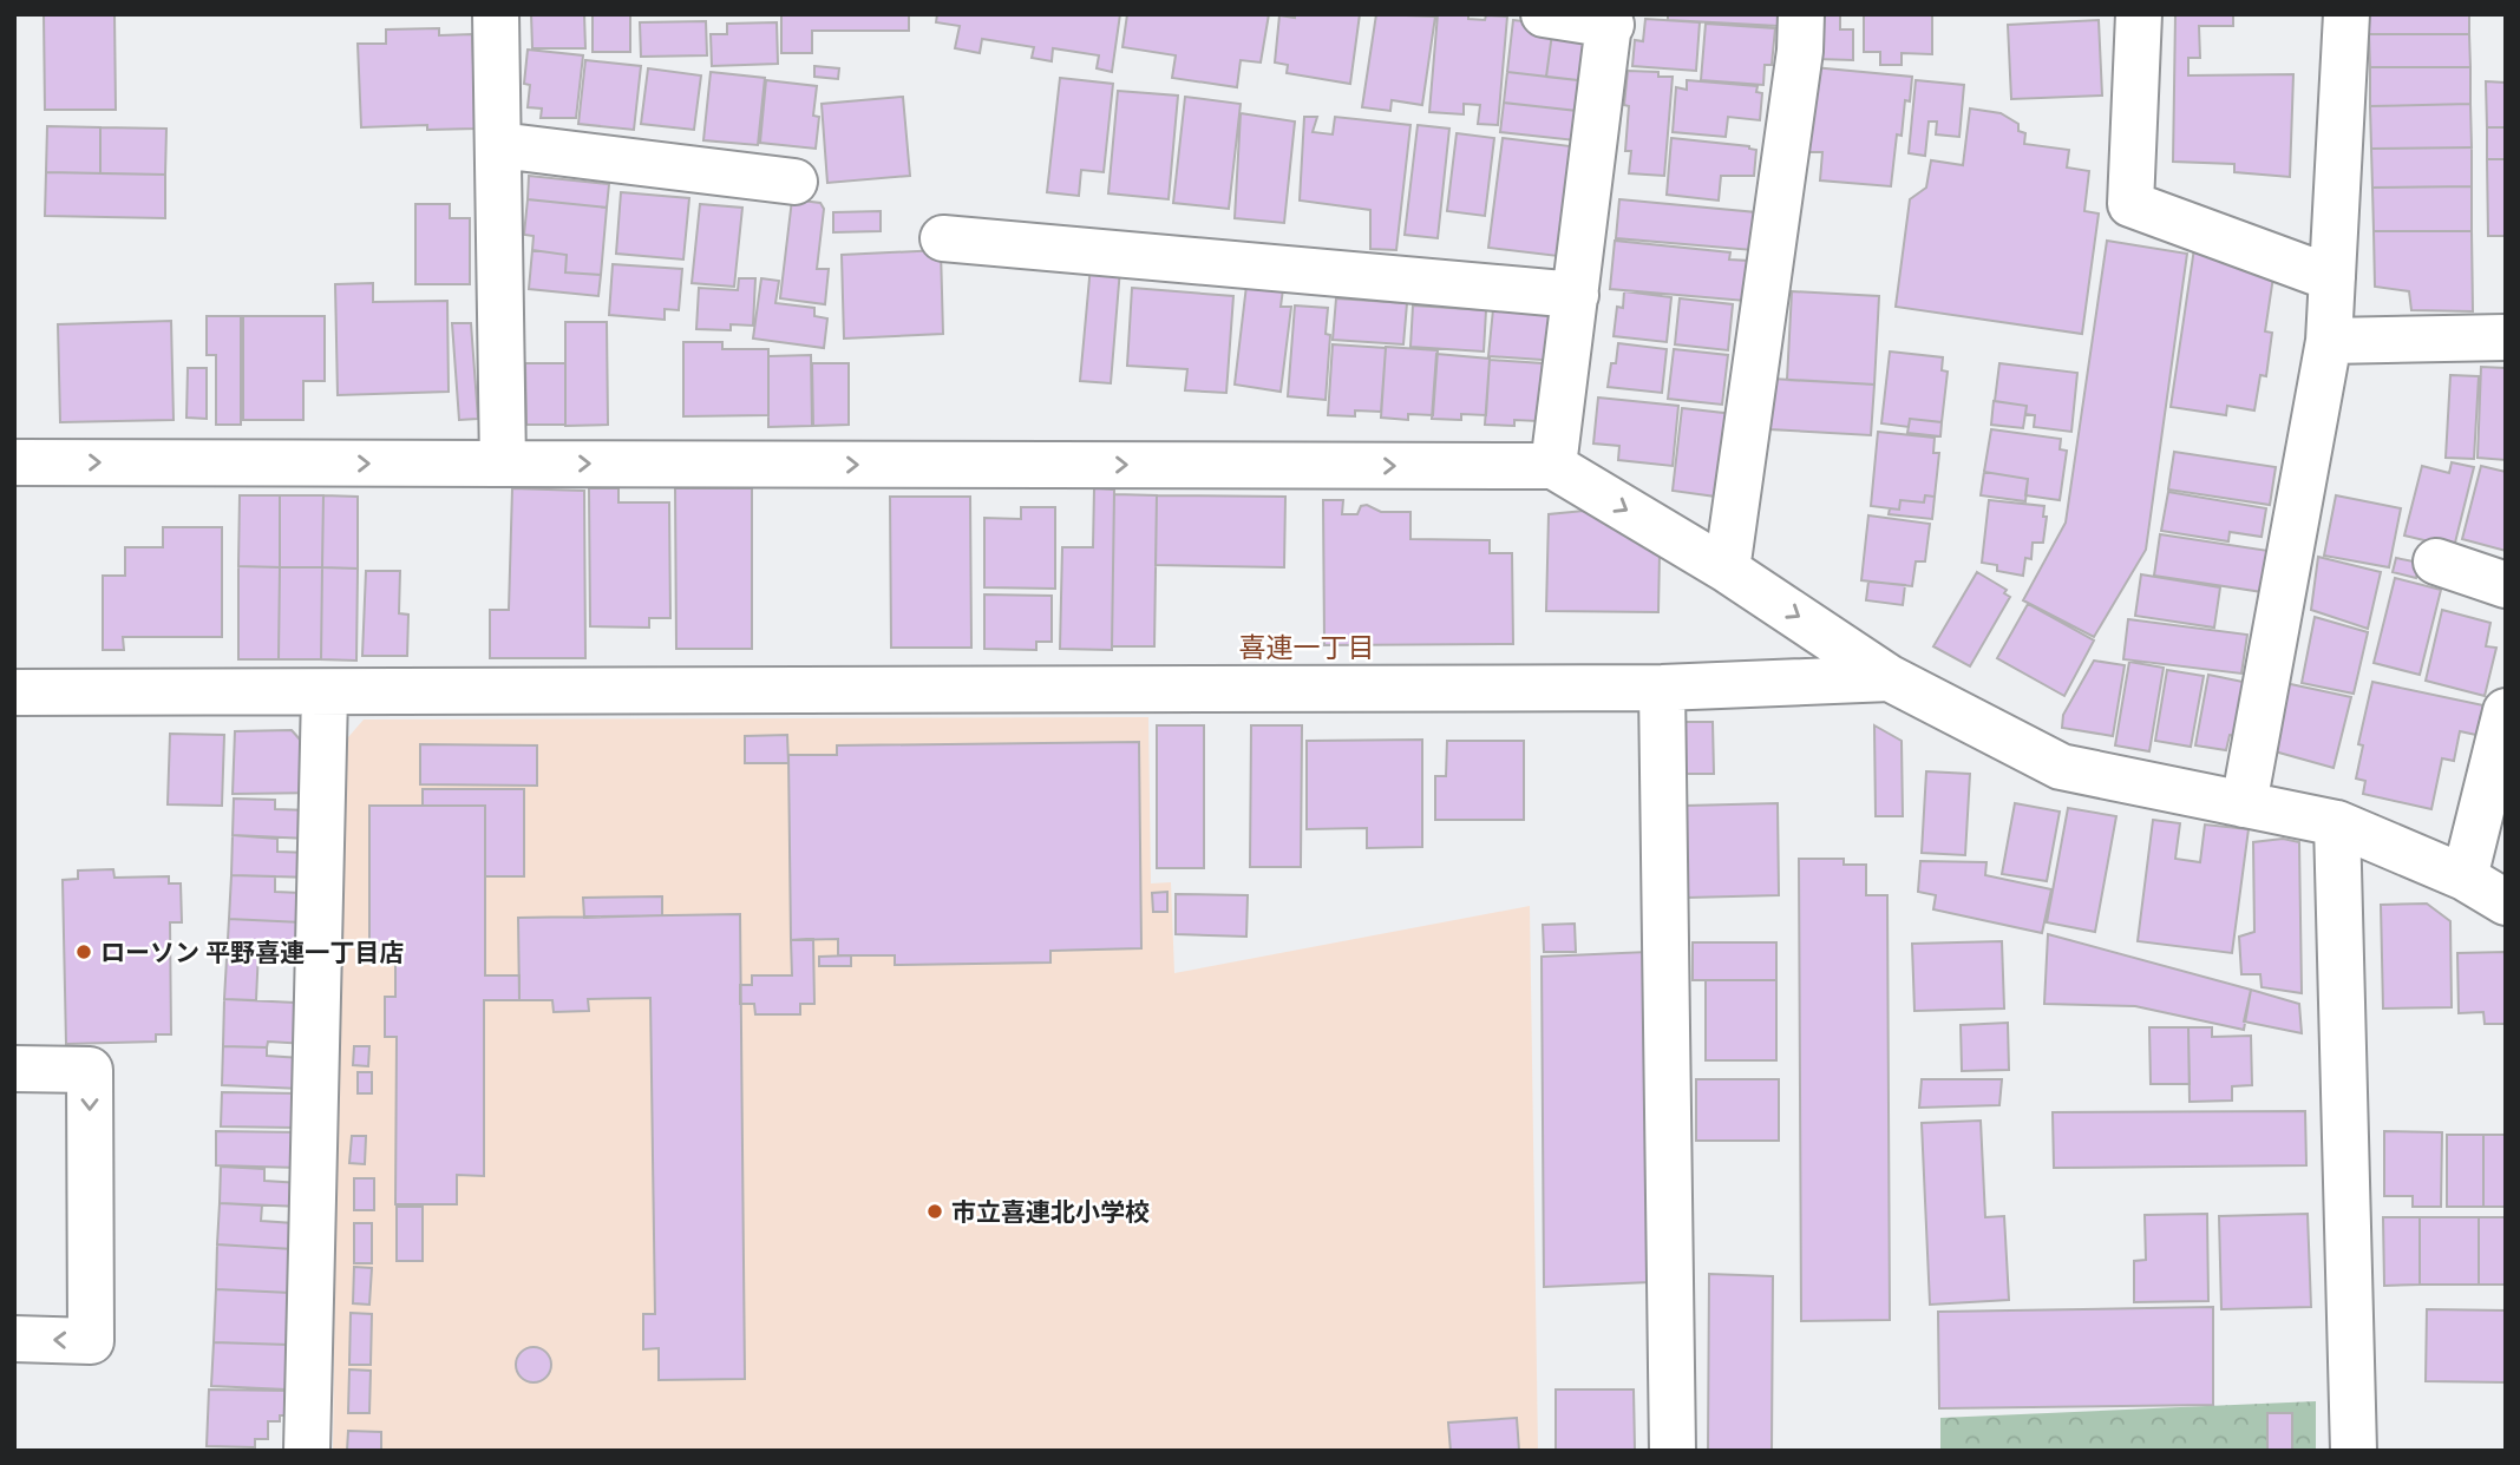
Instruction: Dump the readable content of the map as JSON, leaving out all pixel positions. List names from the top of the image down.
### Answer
{
  "districts": ["喜連一丁目"],
  "places": ["ローソン 平野喜連一丁目店", "市立喜連北小学校"]
}
